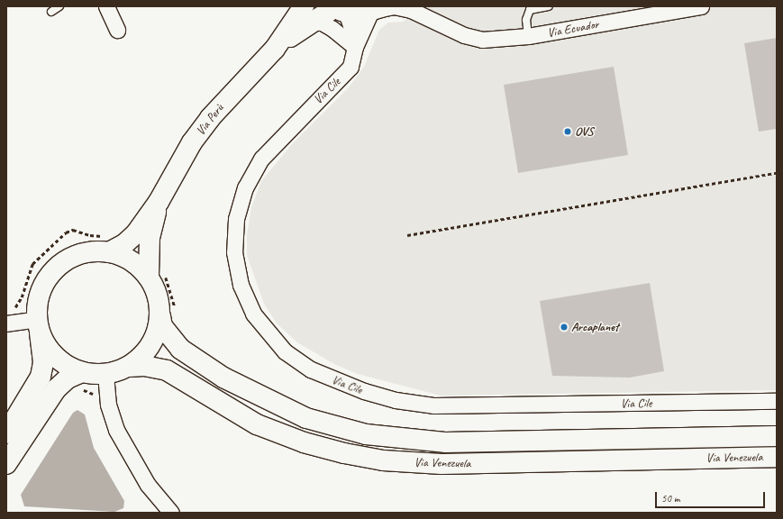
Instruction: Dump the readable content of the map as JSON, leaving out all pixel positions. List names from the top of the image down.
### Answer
{
  "streets": {
    "main road": ["Via Perù", "Via Venezuela"],
    "street": ["Via Ecuador", "Via Cile"]
  },
  "crossings": [
    ["Via Ecuador", "Via Cile"],
    ["Via Cile", "Via Perù"],
    ["Via Perù", "Via Venezuela"]
  ],
  "places": ["OVS", "Arcaplanet"],
  "scale_bar": "50 m"
}
